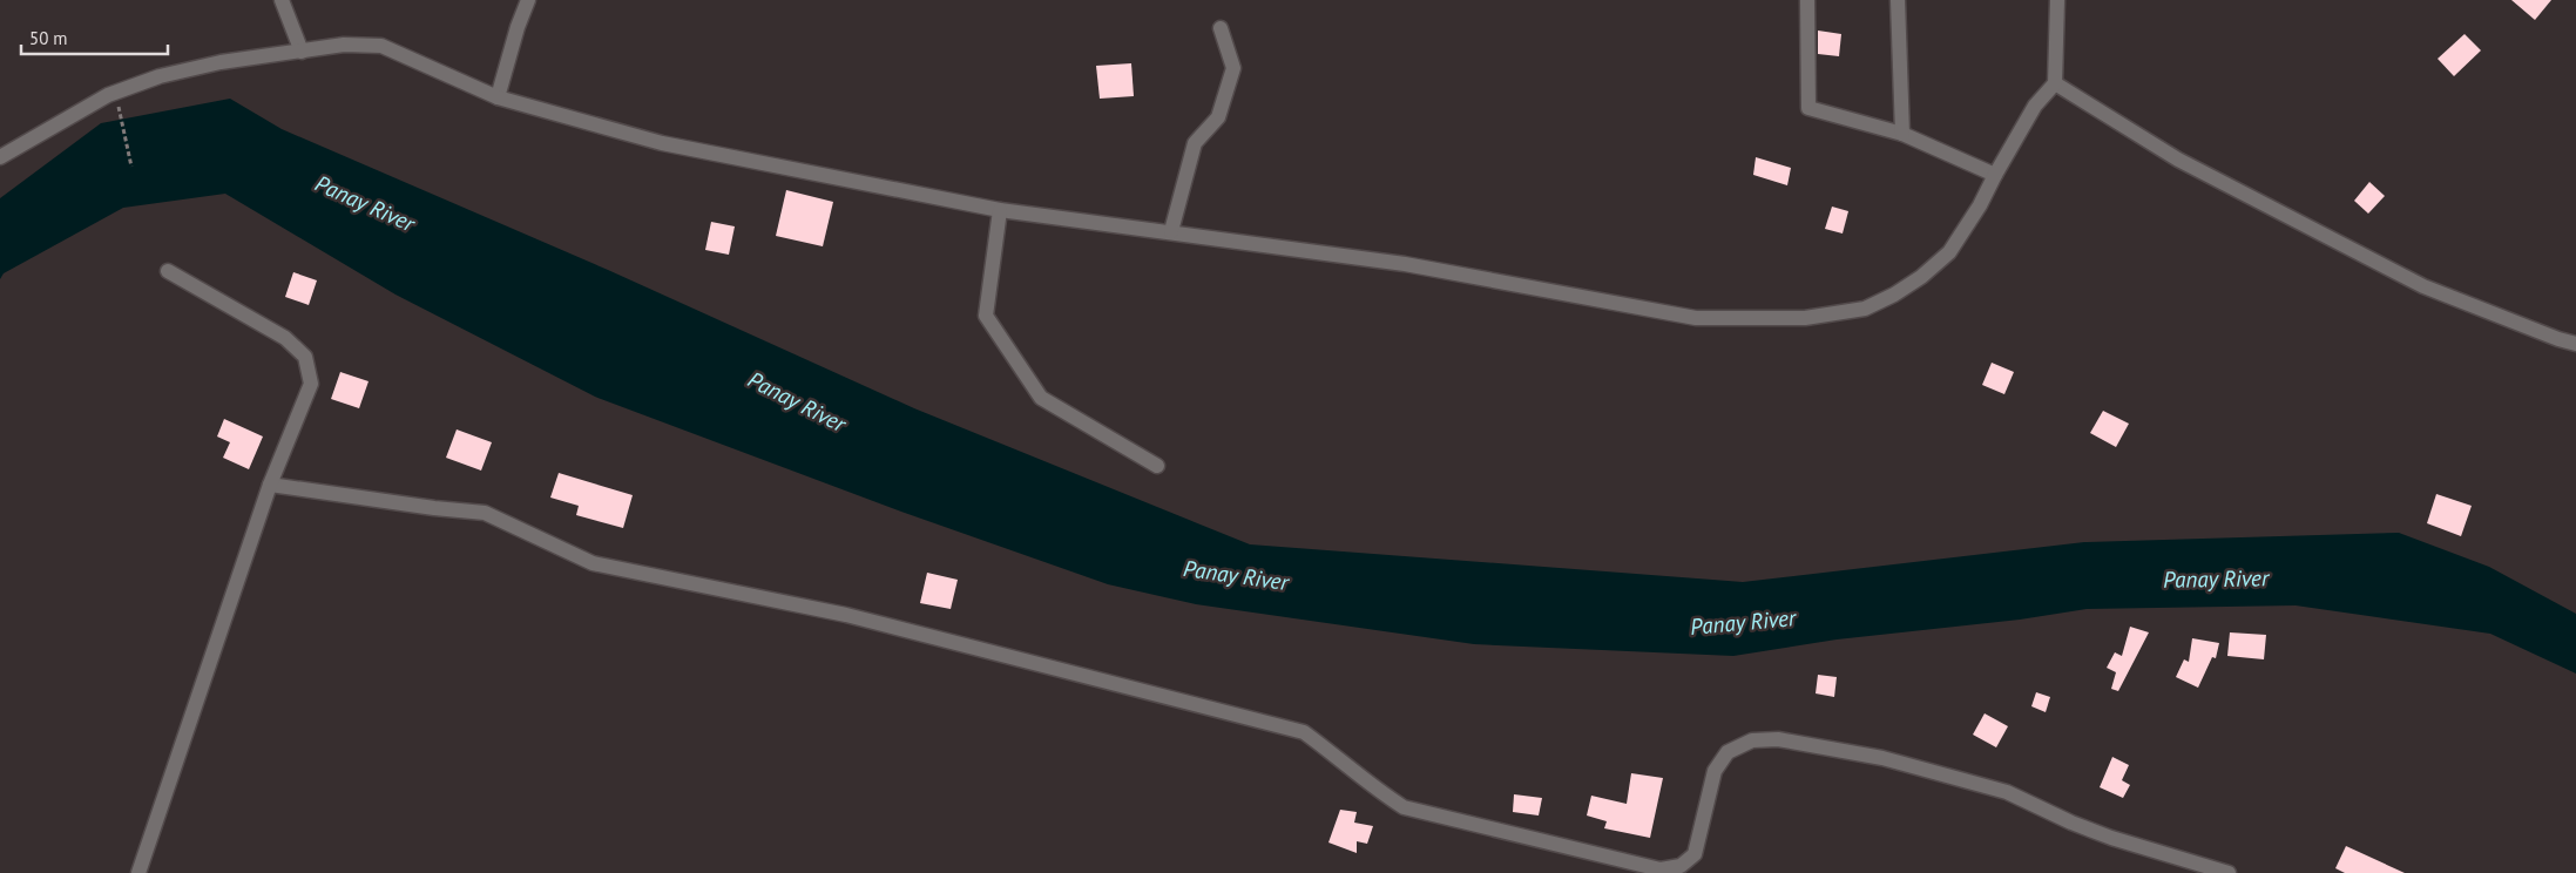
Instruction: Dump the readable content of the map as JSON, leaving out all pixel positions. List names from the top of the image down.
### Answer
{
  "water": ["Panay River"],
  "scale_bar": "50 m"
}
